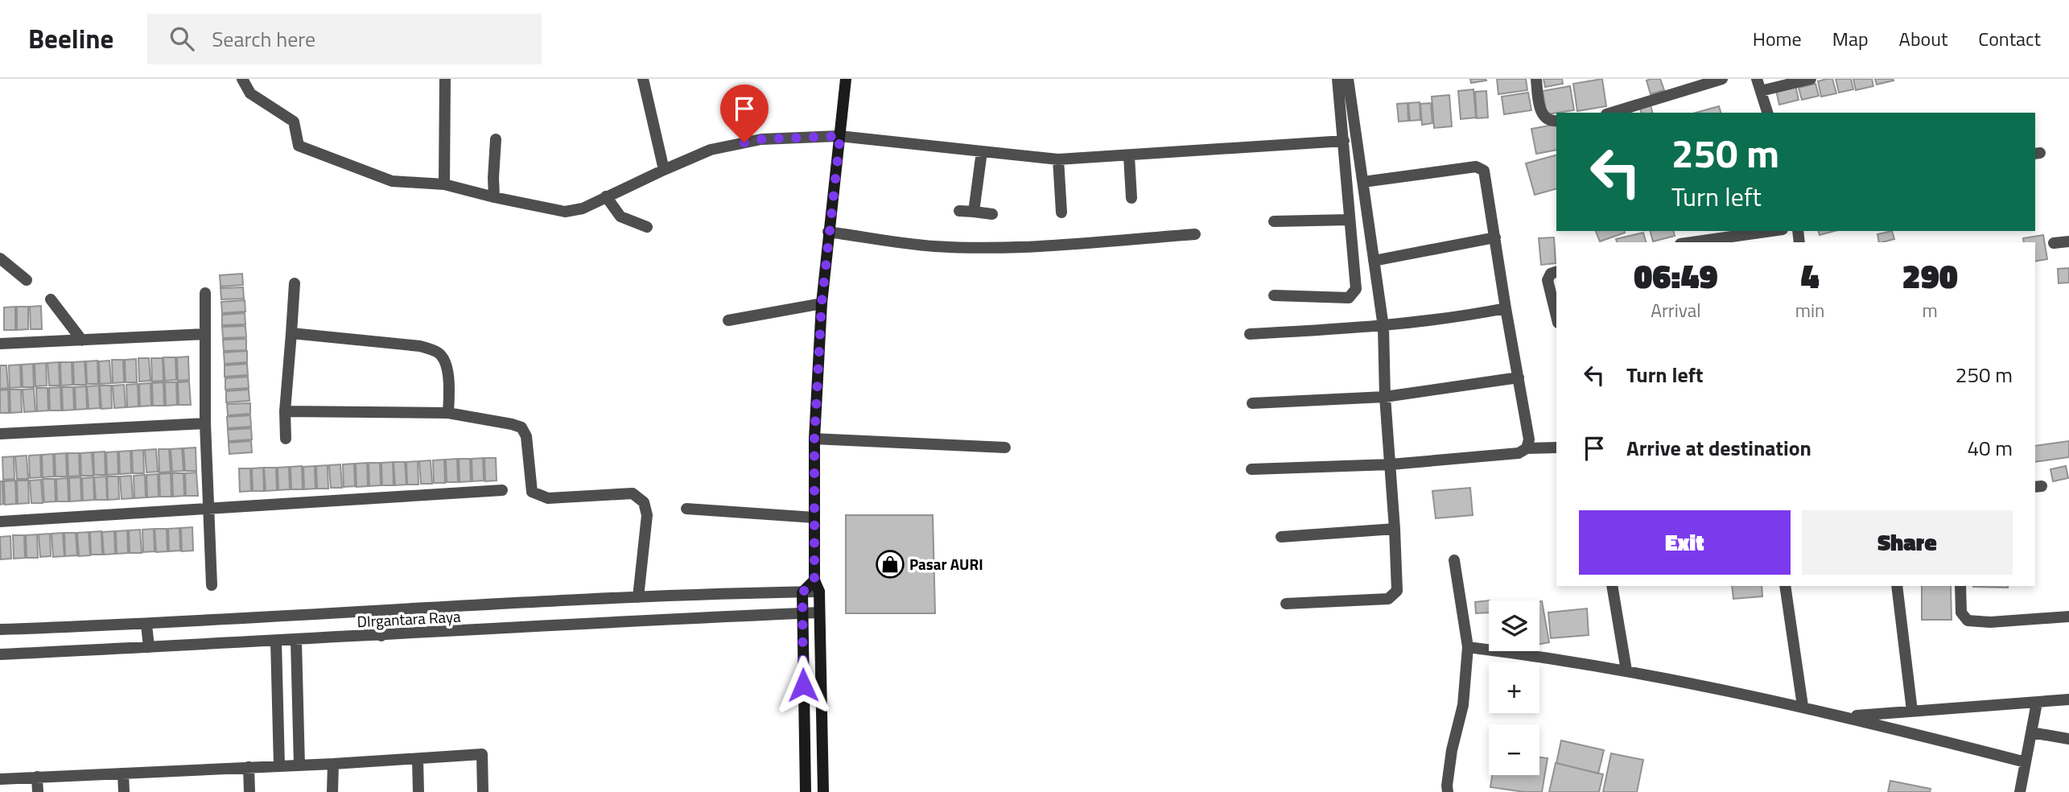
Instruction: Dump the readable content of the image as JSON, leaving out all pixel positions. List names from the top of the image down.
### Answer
{
  "streets": {
    "street": ["DIrgantara Raya"]
  },
  "places": {
    "shop": ["Pasar AURI"]
  },
  "page": {
    "header": "Beeline",
    "search": "Search here",
    "nav": [
      "Home",
      "Map",
      "About",
      "Contact"
    ],
    "turn": ["250 m", "Turn left"],
    "eta": [
      "06:49",
      "Arrival",
      "4",
      "min",
      "290",
      "m"
    ],
    "list": [
      {
        "name": "Turn left",
        "value": "250 m"
      },
      {
        "name": "Arrive at destination",
        "value": "40 m"
      }
    ],
    "buttons": ["Exit", "Share"],
    "map_buttons": ["+", "−"]
  }
}
